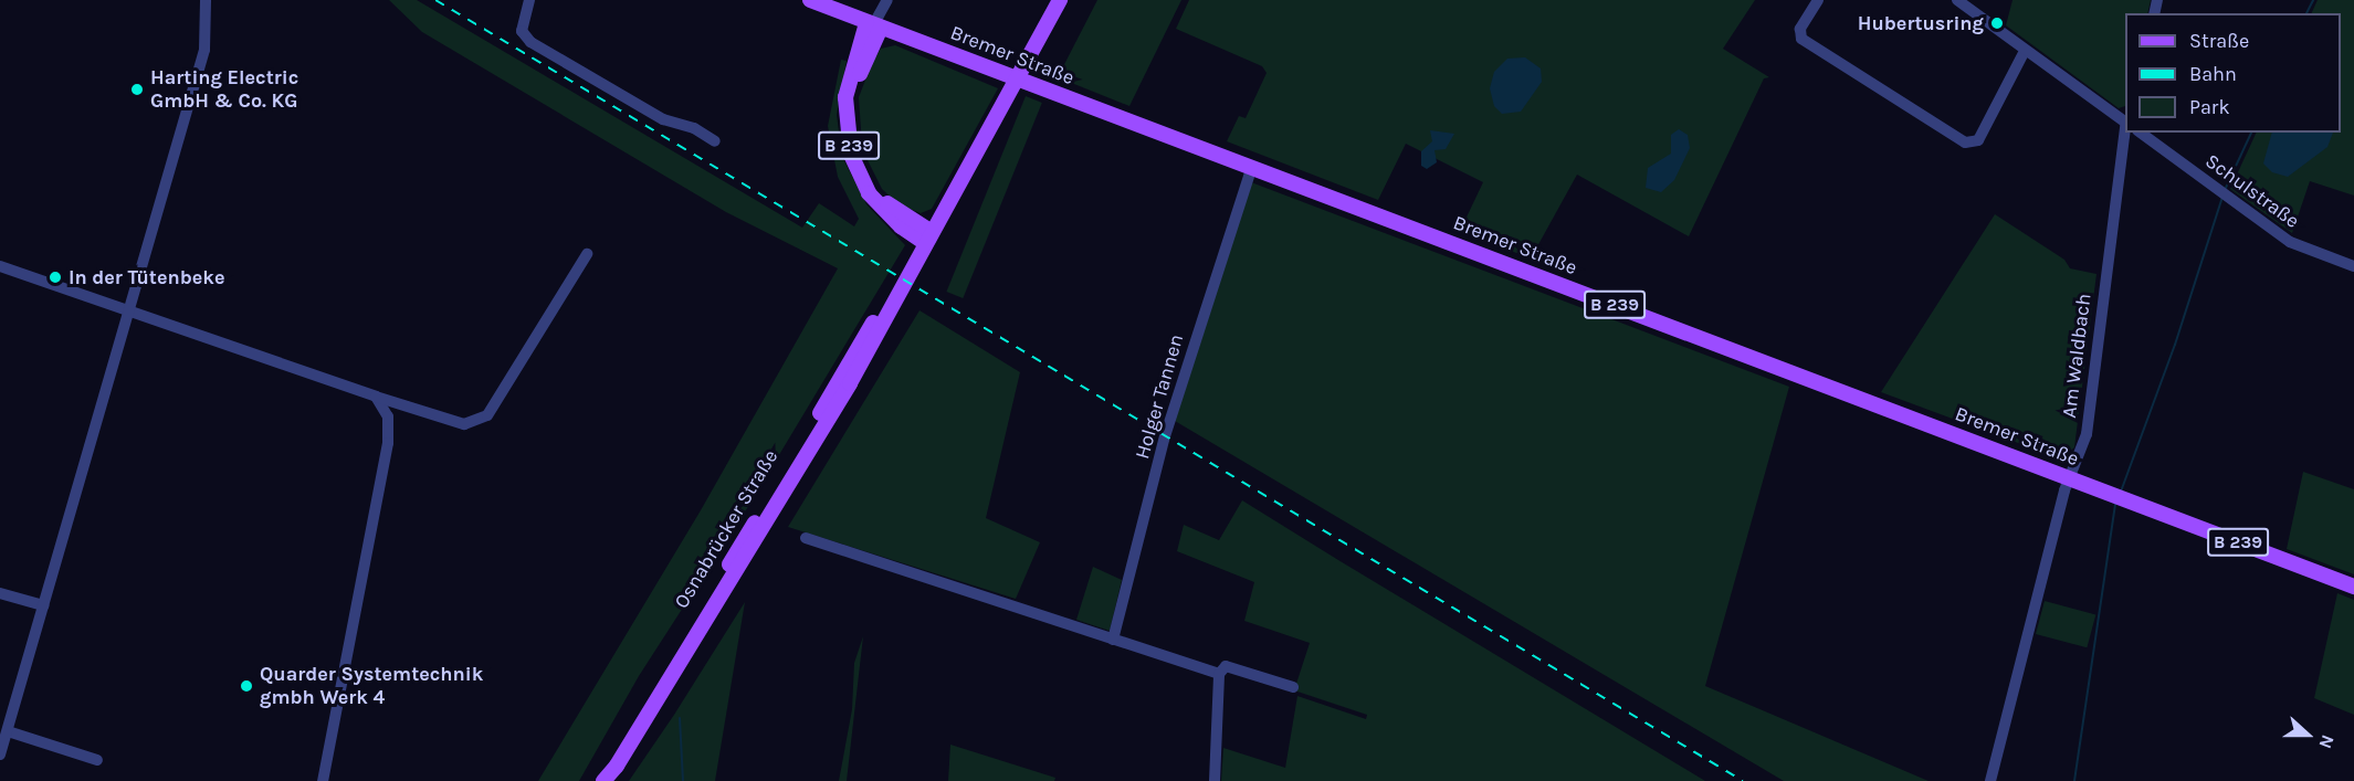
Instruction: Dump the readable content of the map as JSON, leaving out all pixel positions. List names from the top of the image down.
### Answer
{
  "streets": {
    "main road": ["Bremer Straße", "B 239", "Osnabrücker Straße"],
    "street": ["Schulstraße", "Am Waldbach", "Holger Tannen"]
  },
  "crossings": [
    ["Bremer Straße", "B 239"],
    ["Bremer Straße", "Am Waldbach"],
    ["Bremer Straße", "Holger Tannen"],
    ["B 239", "Osnabrücker Straße"]
  ],
  "places": [
    "Hubertusring",
    "Harting Electric GmbH & Co. KG",
    "In der Tütenbeke",
    "Quarder Systemtechnik gmbh Werk 4"
  ],
  "legend": ["Straße", "Bahn", "Park"],
  "north": "right"
}
